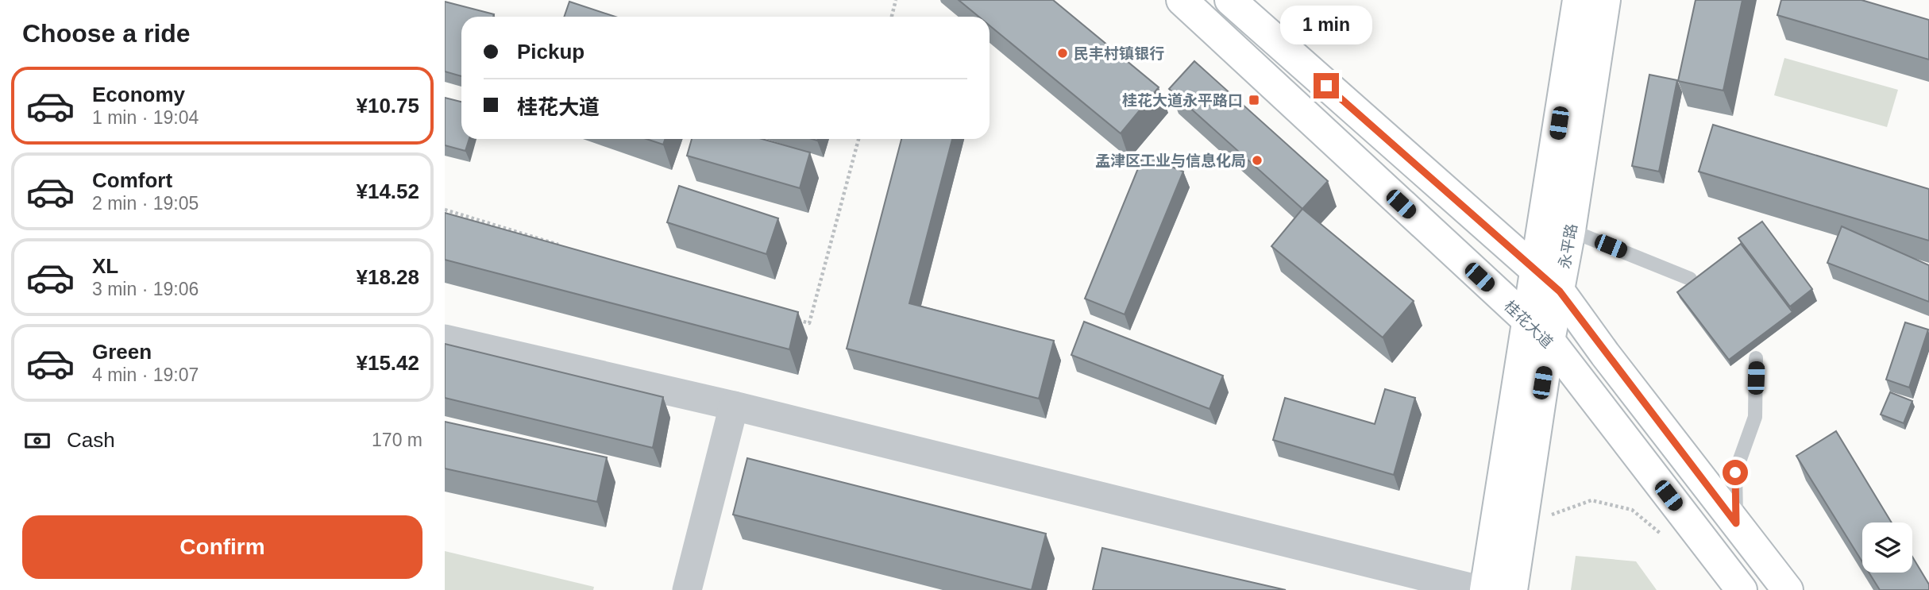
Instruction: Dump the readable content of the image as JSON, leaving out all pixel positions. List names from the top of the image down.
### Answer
{
  "streets": {
    "main road": ["永平路", "桂花大道"]
  },
  "crossings": [
    ["永平路", "桂花大道"]
  ],
  "places": {
    "other": ["民丰村镇银行", "孟津区工业与信息化局"],
    "transit": ["桂花大道永平路口"]
  },
  "page": {
    "heading": "Choose a ride",
    "bubble": "1 min",
    "banner": ["Pickup", "桂花大道"],
    "list": [
      {
        "name": "Economy",
        "note": "1 min · 19:04",
        "value": "¥10.75"
      },
      {
        "name": "Comfort",
        "note": "2 min · 19:05",
        "value": "¥14.52"
      },
      {
        "name": "XL",
        "note": "3 min · 19:06",
        "value": "¥18.28"
      },
      {
        "name": "Green",
        "note": "4 min · 19:07",
        "value": "¥15.42"
      }
    ],
    "pay": ["Cash", "170 m"],
    "buttons": "Confirm"
  }
}
